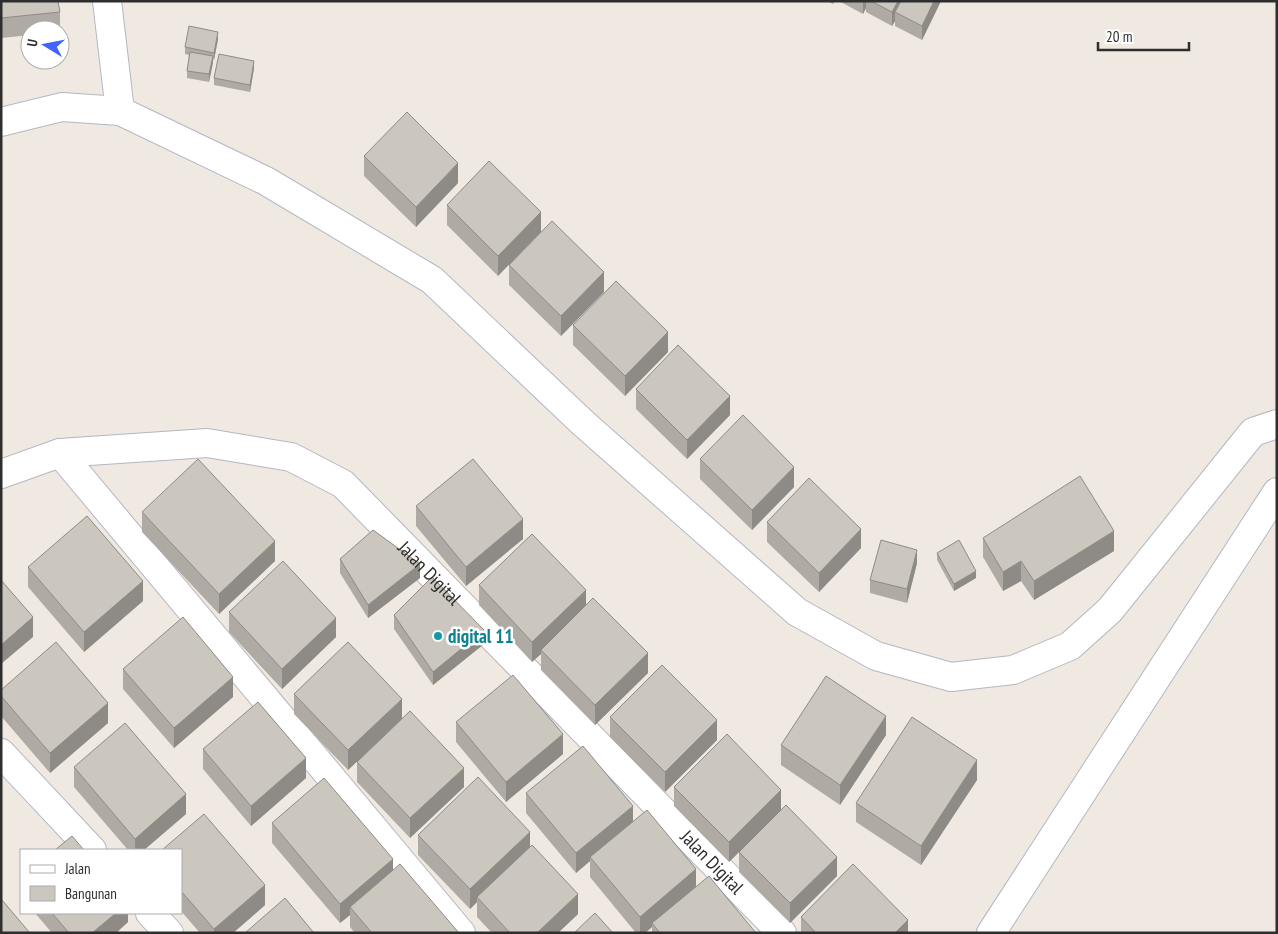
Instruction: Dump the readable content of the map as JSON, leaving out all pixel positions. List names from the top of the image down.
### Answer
{
  "streets": {
    "street": ["Jalan Digital"]
  },
  "places": ["digital 11"],
  "legend": ["Jalan", "Bangunan"],
  "scale_bar": "20 m",
  "north": "left"
}
